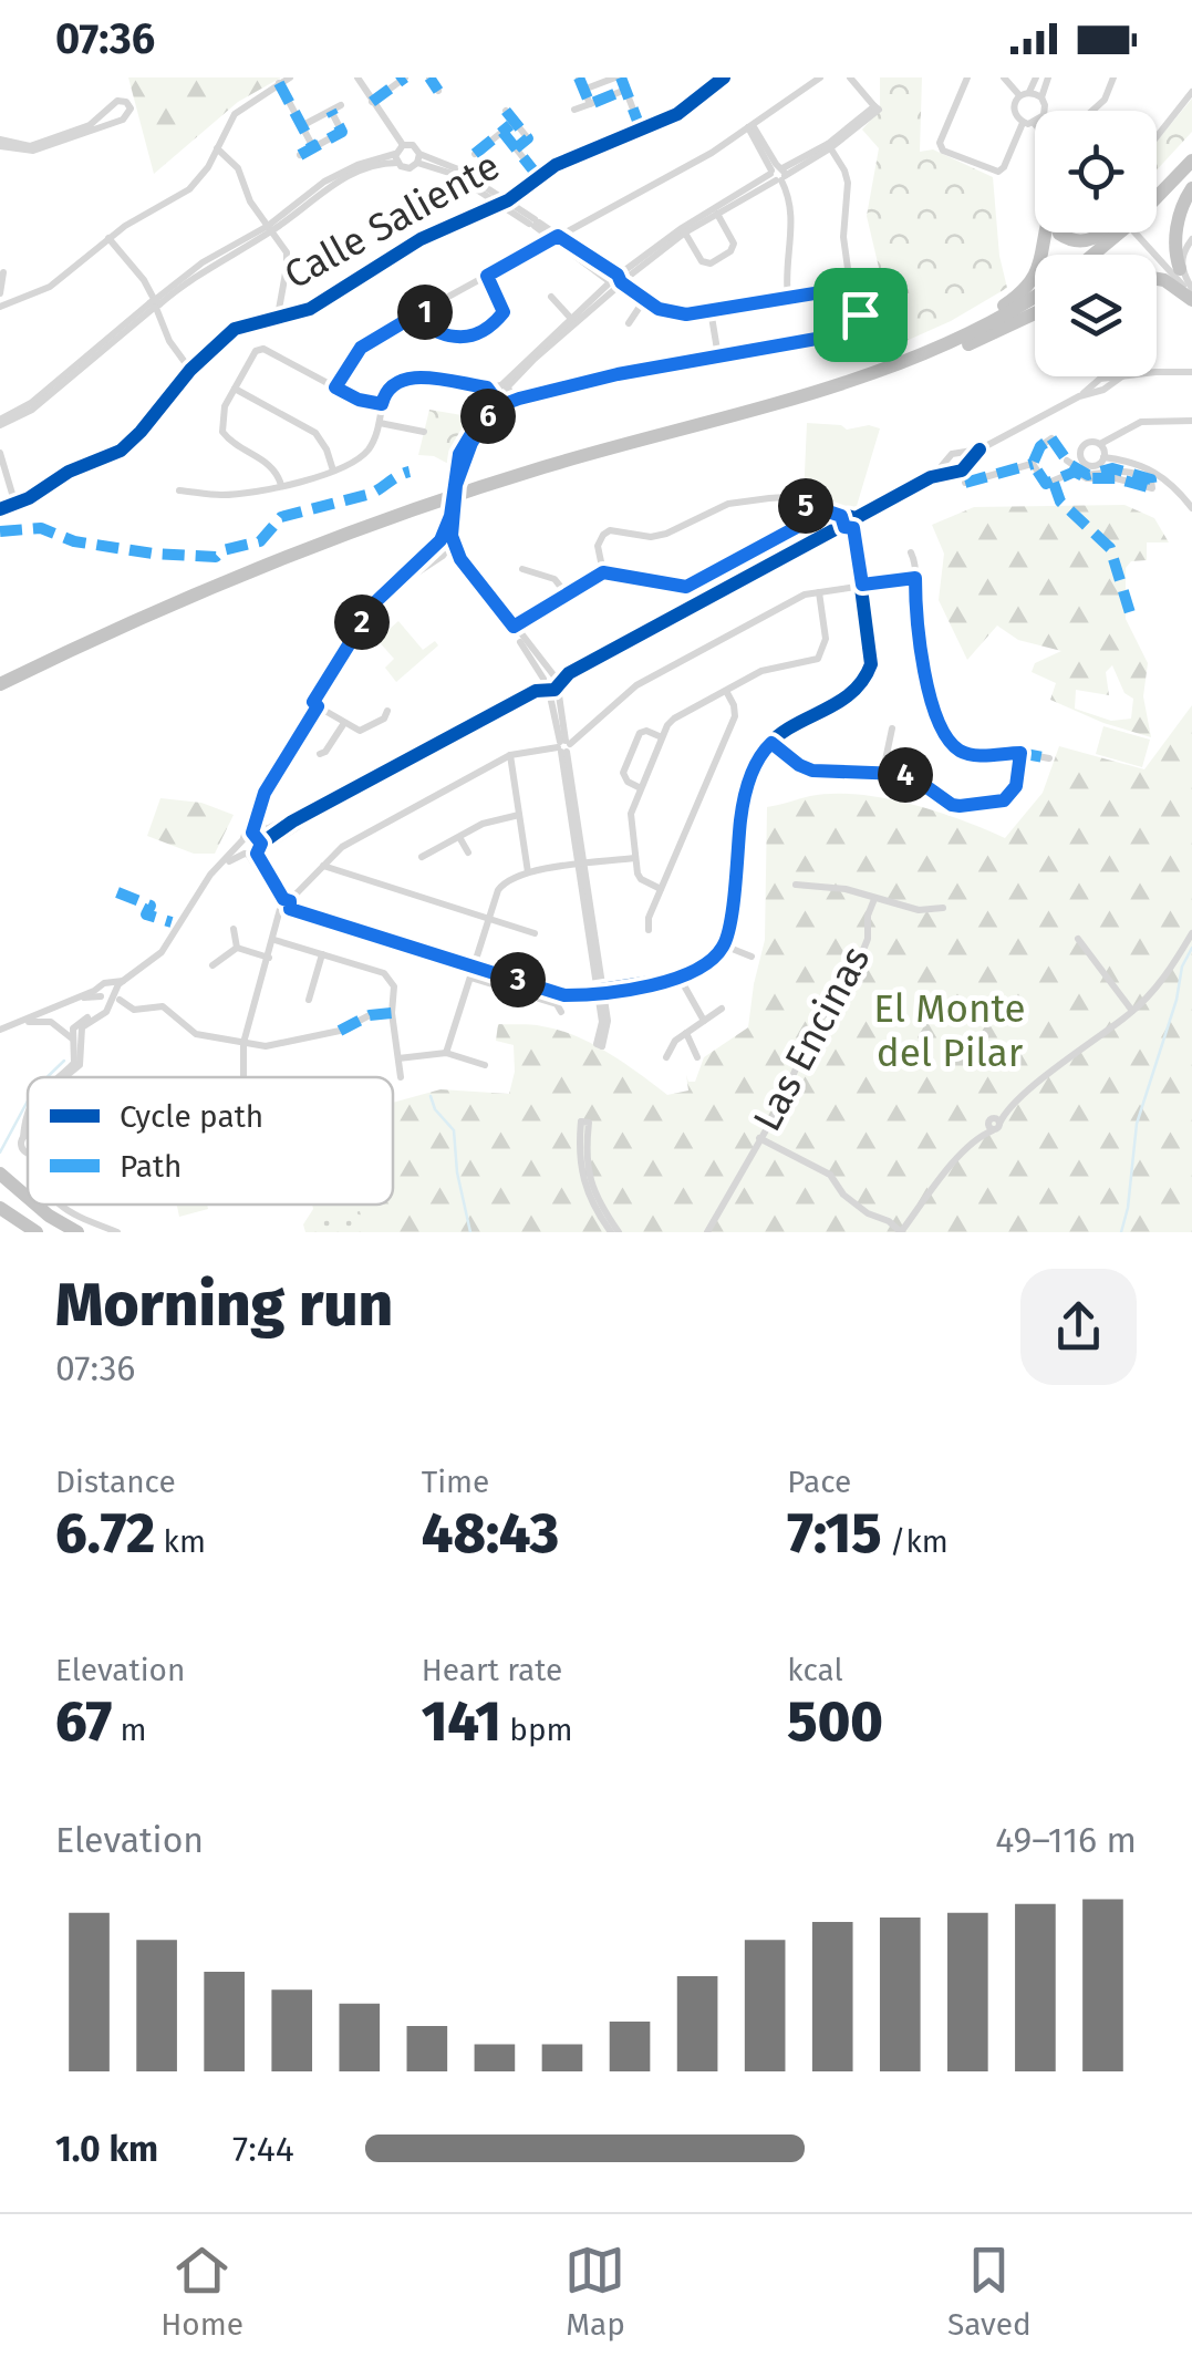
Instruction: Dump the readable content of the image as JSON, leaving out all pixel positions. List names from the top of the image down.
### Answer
{
  "streets": {
    "street": ["Calle Saliente", "Las Encinas"]
  },
  "parks": ["El Monte del Pilar"],
  "legend": ["Cycle path", "Path"],
  "page": {
    "status": "07:36",
    "pins": [
      "1",
      "6",
      "5",
      "2",
      "4",
      "3"
    ],
    "heading": ["Morning run", "07:36"],
    "stats": [
      ["Distance", "6.72 km"],
      ["Time", "48:43"],
      ["Pace", "7:15 /km"],
      ["Elevation", "67 m"],
      ["Heart rate", "141 bpm"],
      ["kcal", "500"]
    ],
    "chart": ["Elevation", "49–116 m"],
    "list": [
      {
        "name": "1.0 km",
        "note": "7:44"
      }
    ],
    "tabs": ["Home", "Map", "Saved"]
  }
}
